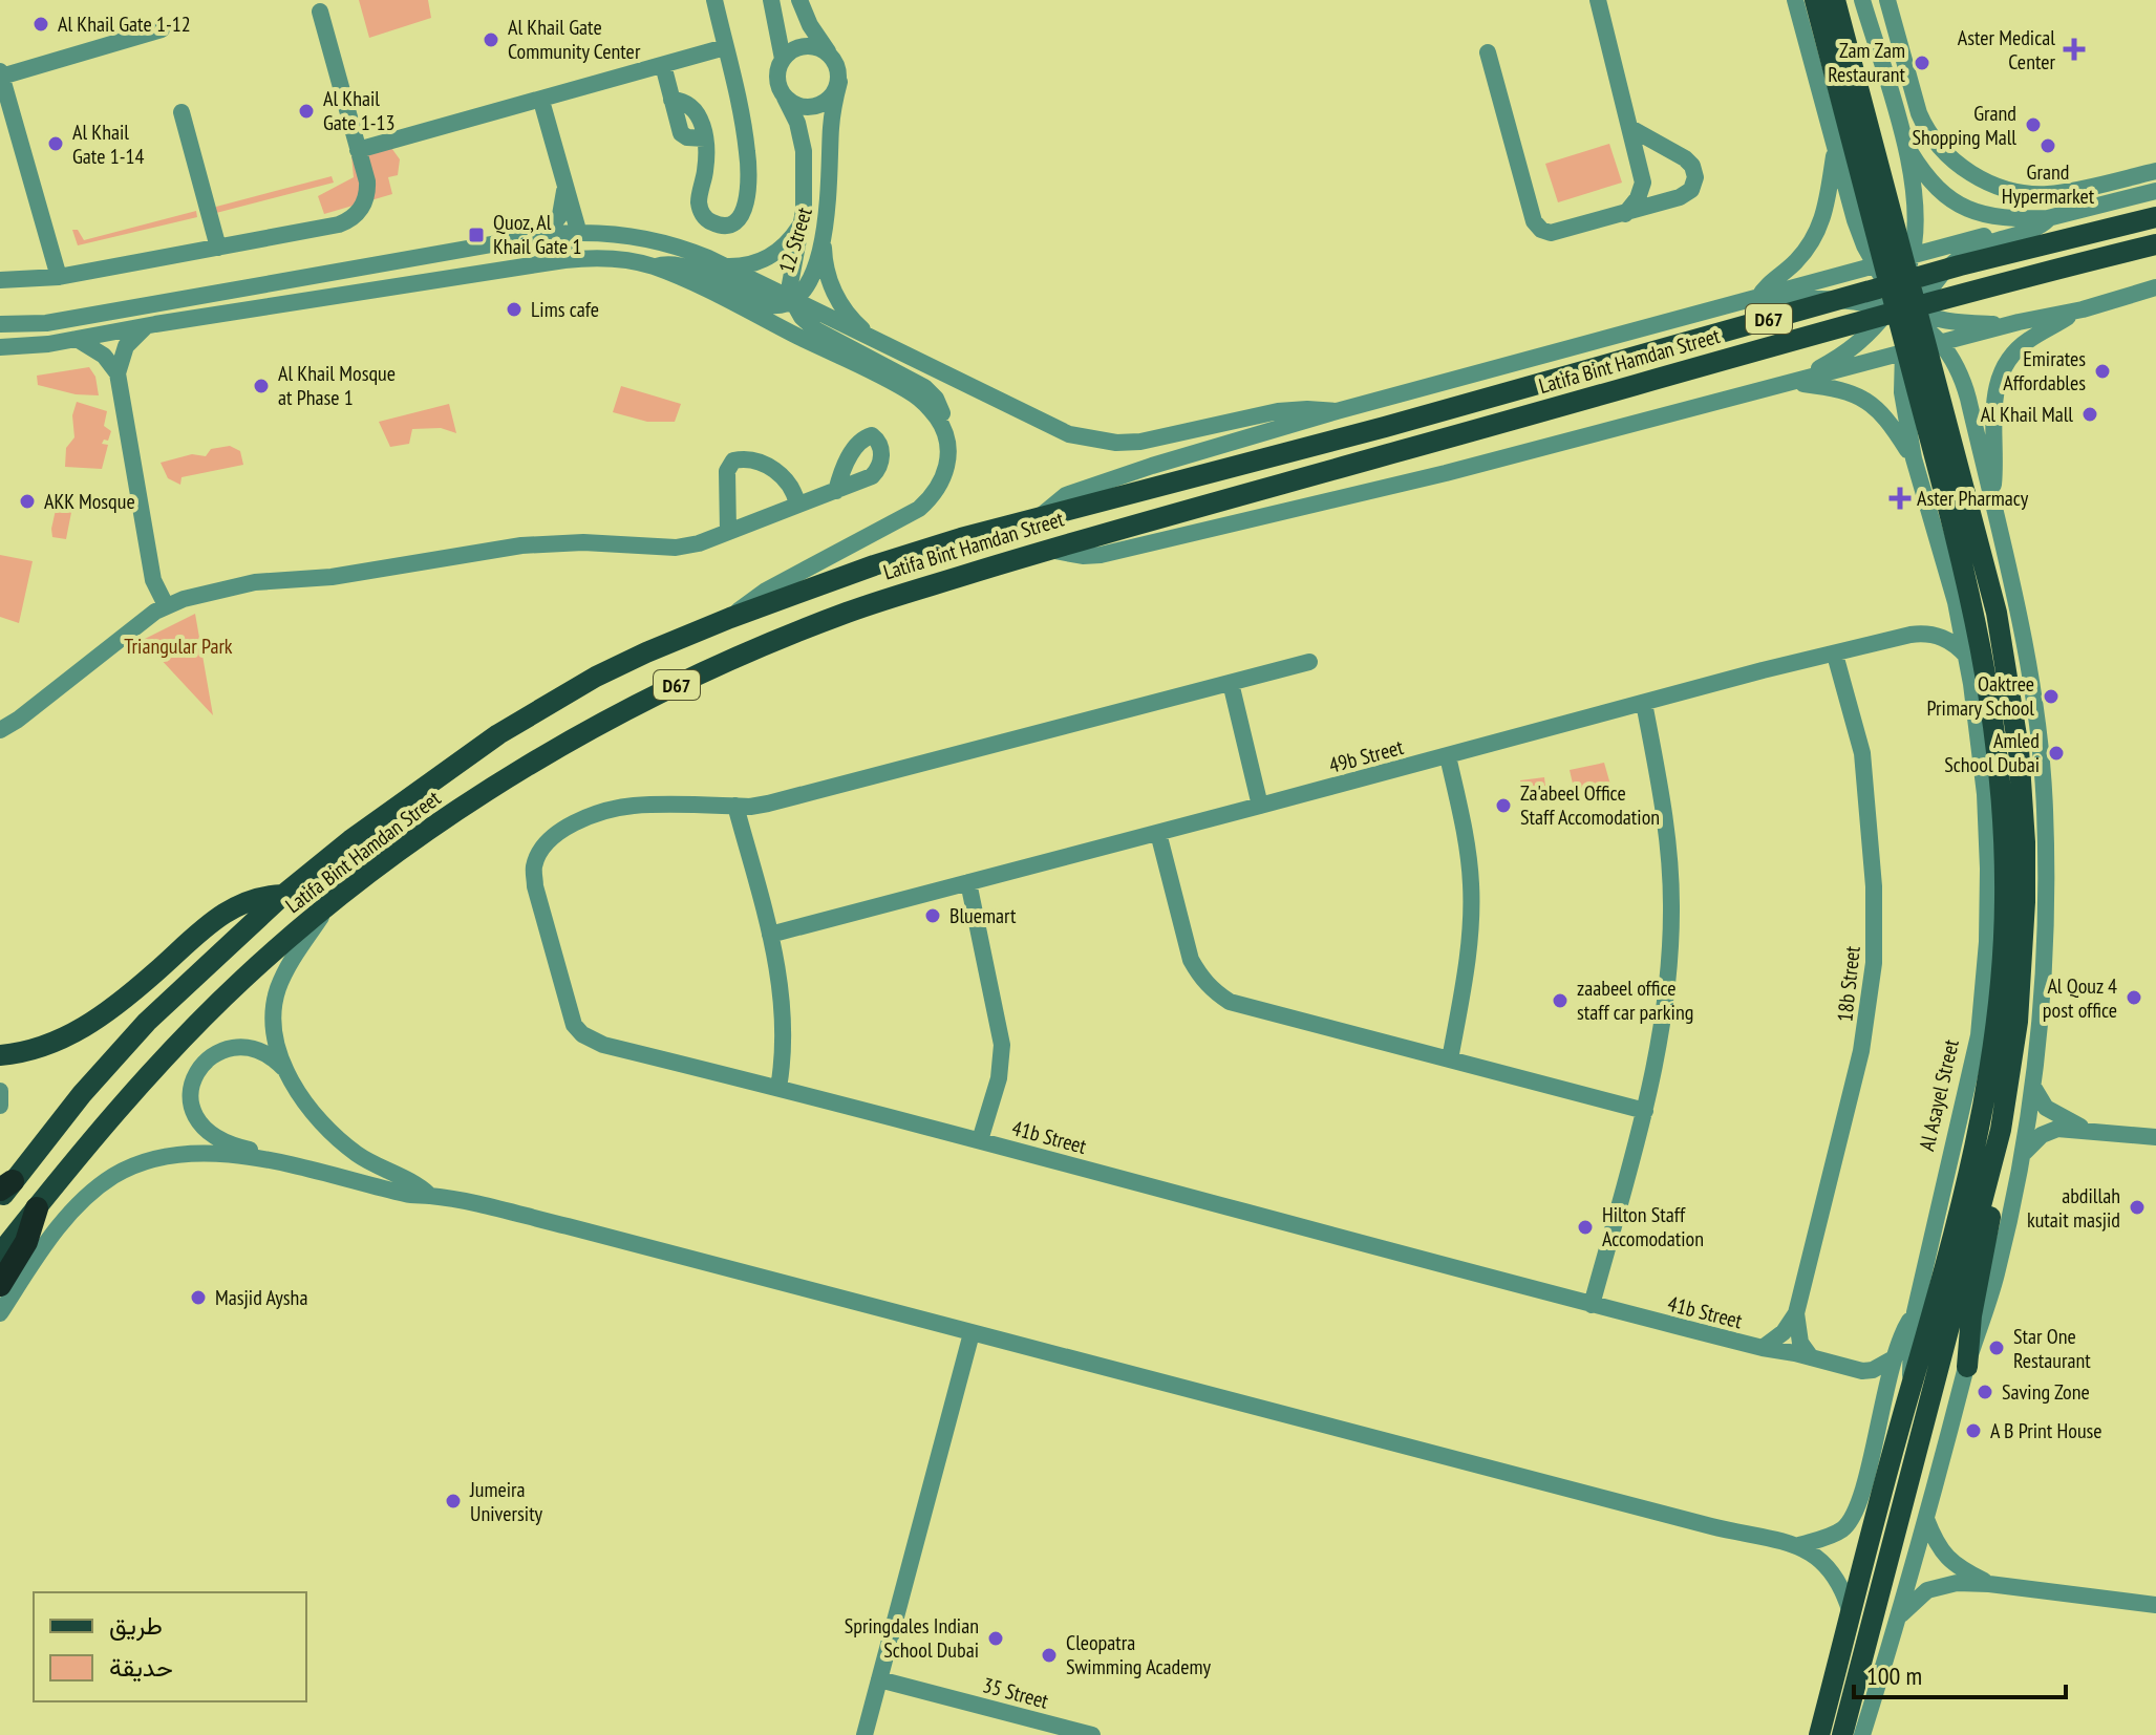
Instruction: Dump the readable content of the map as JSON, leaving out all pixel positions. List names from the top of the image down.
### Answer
{
  "streets": {
    "main road": ["D67", "Latifa Bint Hamdan Street", "Al Asayel Street"],
    "street": [
      "12 Street",
      "49b Street",
      "18b Street",
      "41b Street",
      "35 Street"
    ]
  },
  "crossings": [
    ["49b Street", "18b Street"],
    ["49b Street", "Al Asayel Street"],
    ["18b Street", "41b Street"]
  ],
  "parks": ["Triangular Park"],
  "places": {
    "other": [
      "Al Khail Gate 1-12",
      "Al Khail Gate Community Center",
      "Zam Zam Restaurant",
      "Al Khail Gate 1-13",
      "Grand Shopping Mall",
      "Al Khail Gate 1-14",
      "Grand Hypermarket",
      "Lims cafe",
      "Emirates Affordables",
      "Al Khail Mosque at Phase 1",
      "Al Khail Mall",
      "AKK Mosque",
      "Oaktree Primary School",
      "Amled School Dubai",
      "Za'abeel Office Staff Accomodation",
      "Bluemart",
      "Al Qouz 4 post office",
      "zaabeel office staff car parking",
      "abdillah kutait masjid",
      "Hilton Staff Accomodation",
      "Masjid Aysha",
      "Star One Restaurant",
      "Saving Zone",
      "A B Print House",
      "Jumeira University",
      "Springdales Indian School Dubai",
      "Cleopatra Swimming Academy"
    ],
    "health": ["Aster Medical Center", "Aster Pharmacy"],
    "transit": ["Quoz, Al Khail Gate 1"]
  },
  "legend": ["طريق", "حديقة"],
  "scale_bar": "100 m"
}
